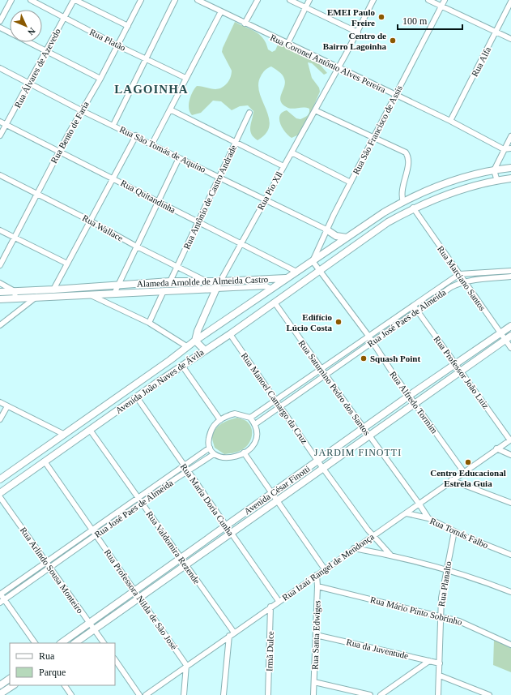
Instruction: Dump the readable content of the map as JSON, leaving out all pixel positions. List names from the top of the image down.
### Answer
{
  "streets": {
    "main road": [
      "Rua Pio Xll",
      "Alameda Arnolde de Almeida Castro",
      "Avenida João Naves de Ávila",
      "Avenida César Finotti"
    ],
    "street": [
      "Rua Platão",
      "Rua Alfa",
      "Rua Coronel Antônio Alves Pereira",
      "Rua Álvares de Azevedo",
      "Rua São Francisco de Assis",
      "Rua Bento de Faria",
      "Rua São Tomás de Aquino",
      "Rua Quitandinha",
      "Rua Antônio de Castro Andrade",
      "Rua Wallace",
      "Rua Marciano Santos",
      "Rua José Paes de Almeida",
      "Rua Professor João Luiz",
      "Rua Saturnino Pedro dos Santos",
      "Rua Manoel Camargo da Cruz",
      "Rua Alfredo Tormim",
      "Rua Maria Doria Cunha",
      "Rua Tomás Falbo",
      "Rua Valdomira Rezende",
      "Rua Izaú Rangel de Mendonça",
      "Rua Arlindo Sousa Monteiro",
      "Rua Planalto",
      "Rua Professora Nilda de São José",
      "Rua Mário Pinto Sobrinho",
      "Rua Santa Edwiges",
      "Rua da Juventude",
      "Irmã Dulce"
    ]
  },
  "crossings": [
    ["Rua Platão", "Rua Álvares de Azevedo"],
    ["Rua Platão", "Rua Bento de Faria"],
    ["Rua Alfa", "Rua Coronel Antônio Alves Pereira"],
    ["Rua Coronel Antônio Alves Pereira", "Rua São Francisco de Assis"],
    ["Rua Coronel Antônio Alves Pereira", "Rua Pio Xll"],
    ["Rua Álvares de Azevedo", "Rua São Tomás de Aquino"],
    ["Rua Álvares de Azevedo", "Rua Quitandinha"],
    ["Rua São Francisco de Assis", "Rua São Tomás de Aquino"],
    ["Rua São Francisco de Assis", "Avenida João Naves de Ávila"],
    ["Rua Bento de Faria", "Rua São Tomás de Aquino"],
    ["Rua Bento de Faria", "Rua Quitandinha"],
    ["Rua Bento de Faria", "Rua Wallace"],
    ["Rua São Tomás de Aquino", "Rua Pio Xll"],
    ["Rua São Tomás de Aquino", "Rua Antônio de Castro Andrade"],
    ["Rua Pio Xll", "Rua Quitandinha"],
    ["Rua Pio Xll", "Alameda Arnolde de Almeida Castro"],
    ["Rua Pio Xll", "Avenida João Naves de Ávila"],
    ["Rua Quitandinha", "Rua Antônio de Castro Andrade"],
    ["Rua Quitandinha", "Avenida João Naves de Ávila"],
    ["Rua Antônio de Castro Andrade", "Rua Wallace"],
    ["Rua Antônio de Castro Andrade", "Alameda Arnolde de Almeida Castro"],
    ["Rua Wallace", "Alameda Arnolde de Almeida Castro"],
    ["Rua Marciano Santos", "Rua José Paes de Almeida"],
    ["Rua Marciano Santos", "Avenida João Naves de Ávila"],
    ["Rua Marciano Santos", "Avenida César Finotti"],
    ["Alameda Arnolde de Almeida Castro", "Avenida João Naves de Ávila"],
    ["Rua José Paes de Almeida", "Rua Professor João Luiz"],
    ["Rua José Paes de Almeida", "Rua Saturnino Pedro dos Santos"],
    ["Rua José Paes de Almeida", "Rua Manoel Camargo da Cruz"],
    ["Rua José Paes de Almeida", "Rua Alfredo Tormim"],
    ["Rua José Paes de Almeida", "Rua Maria Doria Cunha"],
    ["Rua José Paes de Almeida", "Rua Valdomira Rezende"],
    ["Rua José Paes de Almeida", "Rua Arlindo Sousa Monteiro"],
    ["Rua José Paes de Almeida", "Rua Professora Nilda de São José"],
    ["Rua Professor João Luiz", "Avenida César Finotti"],
    ["Rua Professor João Luiz", "Rua Izaú Rangel de Mendonça"],
    ["Avenida João Naves de Ávila", "Rua Saturnino Pedro dos Santos"],
    ["Avenida João Naves de Ávila", "Rua Manoel Camargo da Cruz"],
    ["Avenida João Naves de Ávila", "Rua Alfredo Tormim"],
    ["Avenida João Naves de Ávila", "Rua Maria Doria Cunha"],
    ["Avenida João Naves de Ávila", "Rua Valdomira Rezende"],
    ["Avenida João Naves de Ávila", "Rua Professora Nilda de São José"],
    ["Rua Saturnino Pedro dos Santos", "Avenida César Finotti"],
    ["Rua Saturnino Pedro dos Santos", "Rua Tomás Falbo"],
    ["Rua Saturnino Pedro dos Santos", "Rua Izaú Rangel de Mendonça"],
    ["Rua Manoel Camargo da Cruz", "Avenida César Finotti"],
    ["Rua Manoel Camargo da Cruz", "Rua Izaú Rangel de Mendonça"],
    ["Rua Alfredo Tormim", "Avenida César Finotti"],
    ["Rua Alfredo Tormim", "Rua Izaú Rangel de Mendonça"],
    ["Avenida César Finotti", "Rua Maria Doria Cunha"],
    ["Avenida César Finotti", "Rua Valdomira Rezende"],
    ["Avenida César Finotti", "Rua Arlindo Sousa Monteiro"],
    ["Avenida César Finotti", "Rua Professora Nilda de São José"],
    ["Rua Maria Doria Cunha", "Rua Izaú Rangel de Mendonça"],
    ["Rua Tomás Falbo", "Rua Izaú Rangel de Mendonça"],
    ["Rua Tomás Falbo", "Rua Planalto"],
    ["Rua Valdomira Rezende", "Rua Izaú Rangel de Mendonça"],
    ["Rua Izaú Rangel de Mendonça", "Rua Professora Nilda de São José"],
    ["Rua Izaú Rangel de Mendonça", "Rua Santa Edwiges"],
    ["Rua Izaú Rangel de Mendonça", "Irmã Dulce"],
    ["Rua Planalto", "Rua Mário Pinto Sobrinho"],
    ["Rua Planalto", "Rua da Juventude"],
    ["Rua Mário Pinto Sobrinho", "Rua Santa Edwiges"],
    ["Rua Santa Edwiges", "Rua da Juventude"]
  ],
  "districts": ["LAGOINHA", "JARDIM FINOTTI"],
  "places": [
    "EMEI Paulo Freire",
    "Centro de Bairro Lagoinha",
    "Edifício Lúcio Costa",
    "Squash Point",
    "Centro Educacional Estrela Guia"
  ],
  "legend": ["Rua", "Parque"],
  "scale_bar": "100 m",
  "north": "bottom right"
}
